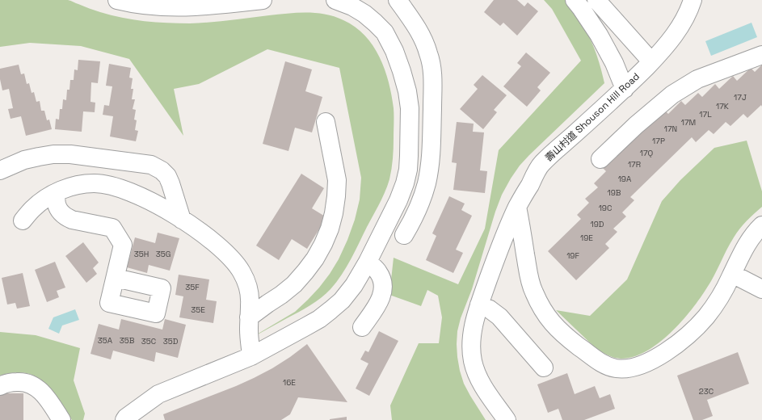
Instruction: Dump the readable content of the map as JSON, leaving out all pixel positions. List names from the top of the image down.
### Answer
{
  "streets": {
    "street": ["壽山村道 Shouson Hill Road"]
  },
  "house_numbers": [
    "17J",
    "17K",
    "17L",
    "17M",
    "17N",
    "17P",
    "17Q",
    "17R",
    "19A",
    "19B",
    "19C",
    "19D",
    "19E",
    "35H",
    "35G",
    "19F",
    "35F",
    "35E",
    "35A",
    "35B",
    "35C",
    "35D",
    "16E",
    "23C"
  ]
}
